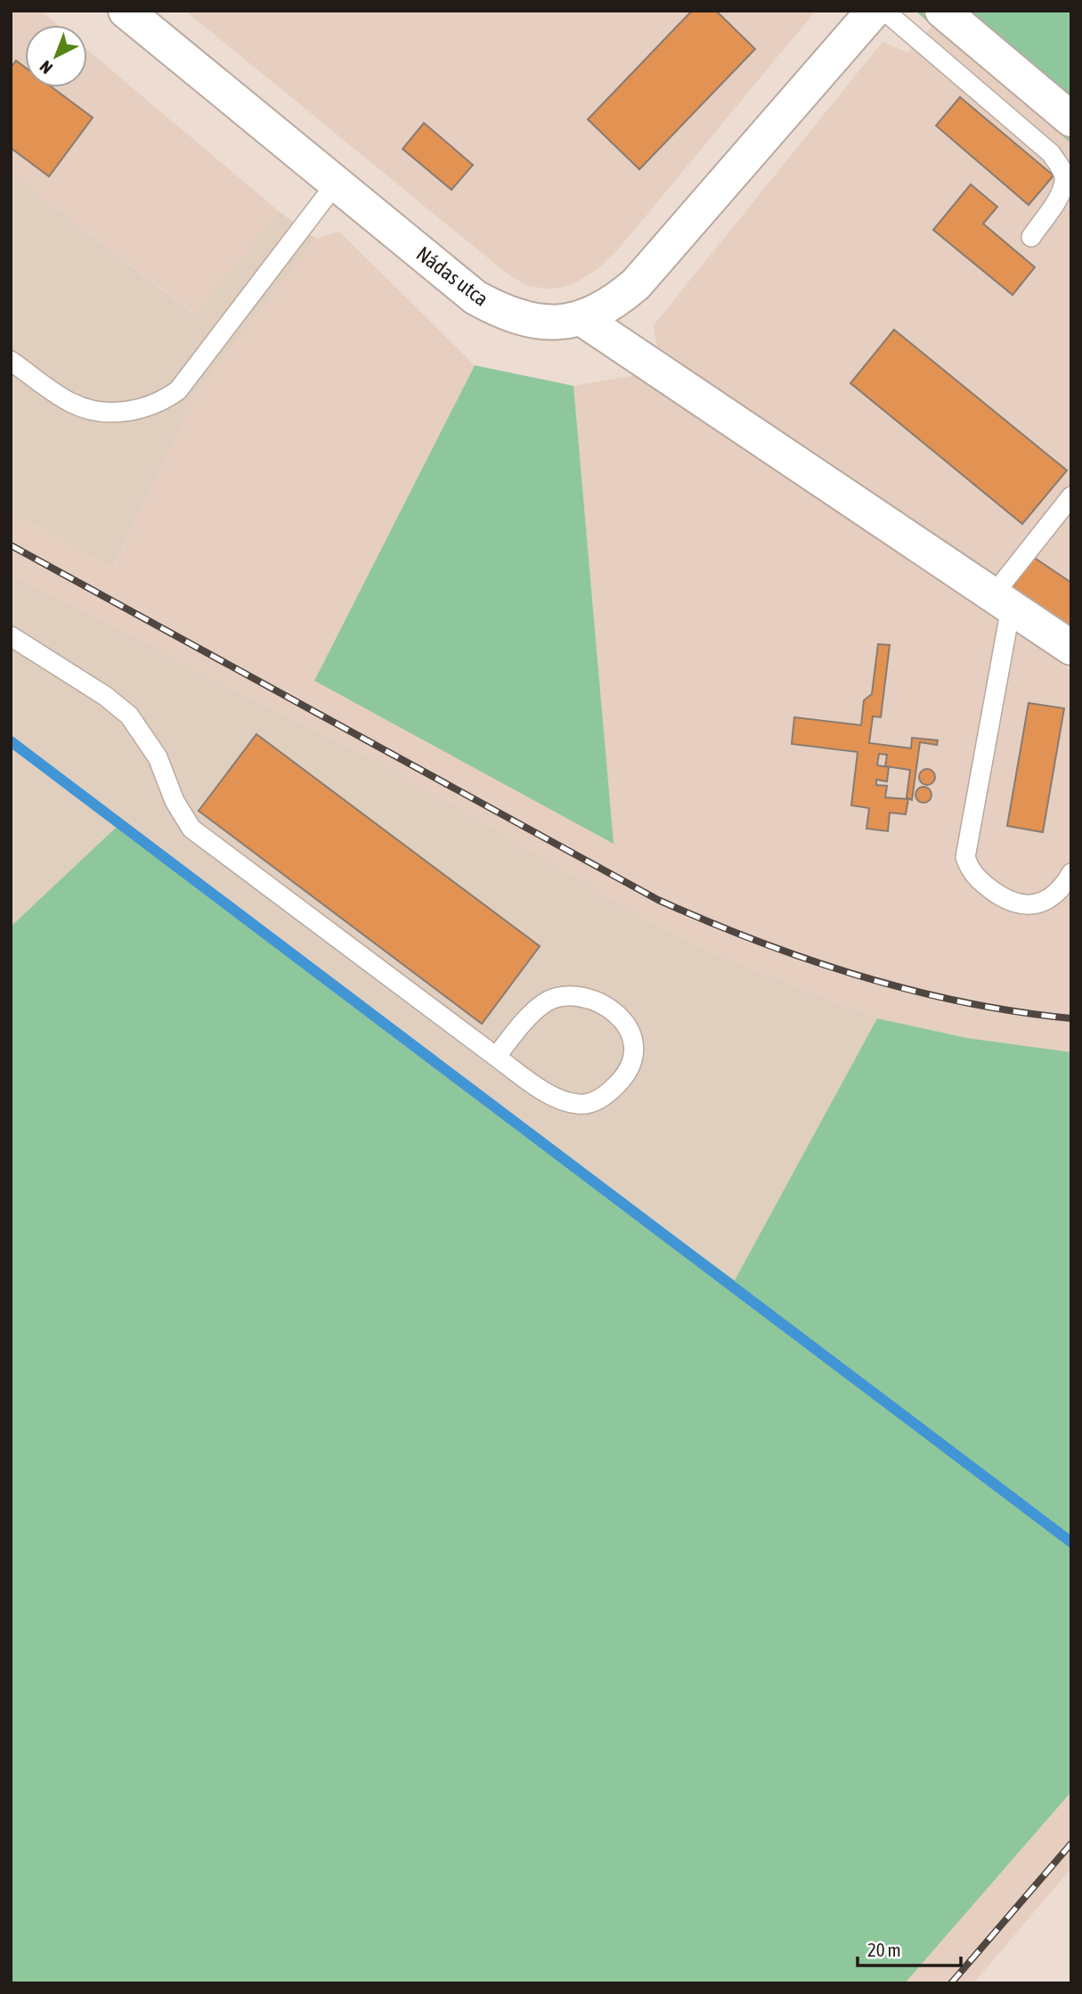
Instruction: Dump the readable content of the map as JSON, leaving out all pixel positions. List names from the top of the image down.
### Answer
{
  "streets": {
    "street": ["Nádas utca"]
  },
  "scale_bar": "20 m",
  "north": "bottom left"
}
